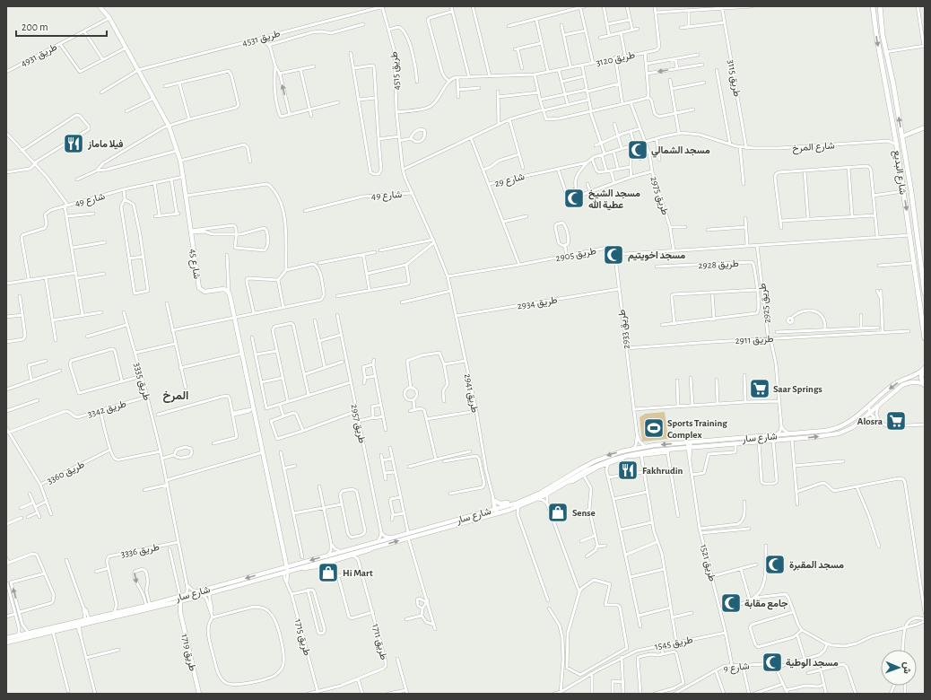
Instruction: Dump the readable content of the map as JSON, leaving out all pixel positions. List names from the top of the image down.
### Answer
{
  "streets": {
    "main road": ["شارع البديع"],
    "street": [
      "طريق 4531",
      "طريق 4931",
      "طريق 3120",
      "طريق 4515",
      "طريق 3115",
      "شارع المرخ",
      "شارع 29",
      "شارع 49",
      "طريق 2975",
      "طريق 2905",
      "شارع 45",
      "طريق 2928",
      "طريق 2934",
      "طريق 2925",
      "طريق 2933",
      "طريق 2911",
      "طريق 3335",
      "طريق 2941",
      "طريق 3342",
      "طريق 2957",
      "شارع سار",
      "طريق 3360",
      "طريق 3336",
      "طريق 1521",
      "طريق 1715",
      "طريق 1711",
      "طريق 1545",
      "طريق 1719",
      "شارع 9"
    ]
  },
  "crossings": [
    ["طريق 4531", "طريق 4515"],
    ["طريق 4531", "شارع 45"],
    ["طريق 4931", "شارع 45"],
    ["طريق 4515", "شارع 49"],
    ["طريق 3115", "شارع المرخ"],
    ["شارع المرخ", "شارع البديع"],
    ["شارع المرخ", "شارع 29"],
    ["شارع المرخ", "طريق 2975"],
    ["شارع البديع", "طريق 2905"],
    ["شارع 29", "طريق 2905"],
    ["شارع 49", "شارع 45"],
    ["شارع 49", "طريق 2941"],
    ["طريق 2975", "طريق 2905"],
    ["طريق 2905", "طريق 2925"],
    ["طريق 2905", "طريق 2933"],
    ["طريق 2905", "طريق 2941"],
    ["طريق 2934", "طريق 2933"],
    ["طريق 2934", "طريق 2941"],
    ["طريق 2925", "طريق 2911"],
    ["طريق 2933", "طريق 2911"],
    ["طريق 2933", "شارع سار"],
    ["طريق 3335", "طريق 3342"],
    ["طريق 3335", "شارع سار"],
    ["طريق 3335", "طريق 3336"],
    ["طريق 2941", "شارع سار"],
    ["طريق 3342", "طريق 3360"],
    ["شارع سار", "طريق 1521"],
    ["شارع سار", "طريق 1715"],
    ["شارع سار", "طريق 1719"],
    ["طريق 1521", "طريق 1545"],
    ["طريق 1521", "شارع 9"],
    ["طريق 1715", "طريق 1711"]
  ],
  "districts": ["المرخ"],
  "places": {
    "restaurant": ["فيلا ماماز", "Fakhrudin"],
    "mosque": [
      "مسجد الشمالي",
      "مسجد الشيخ عطية الله",
      "مسجد اخويتيم",
      "مسجد المقبرة",
      "جامع مقابة",
      "مسجد الوطية"
    ],
    "supermarket": ["Saar Springs", "Alosra"],
    "sports": ["Sports Training Complex"],
    "shop": ["Sense", "Hi Mart"]
  },
  "scale_bar": "200 m",
  "north": "right"
}
